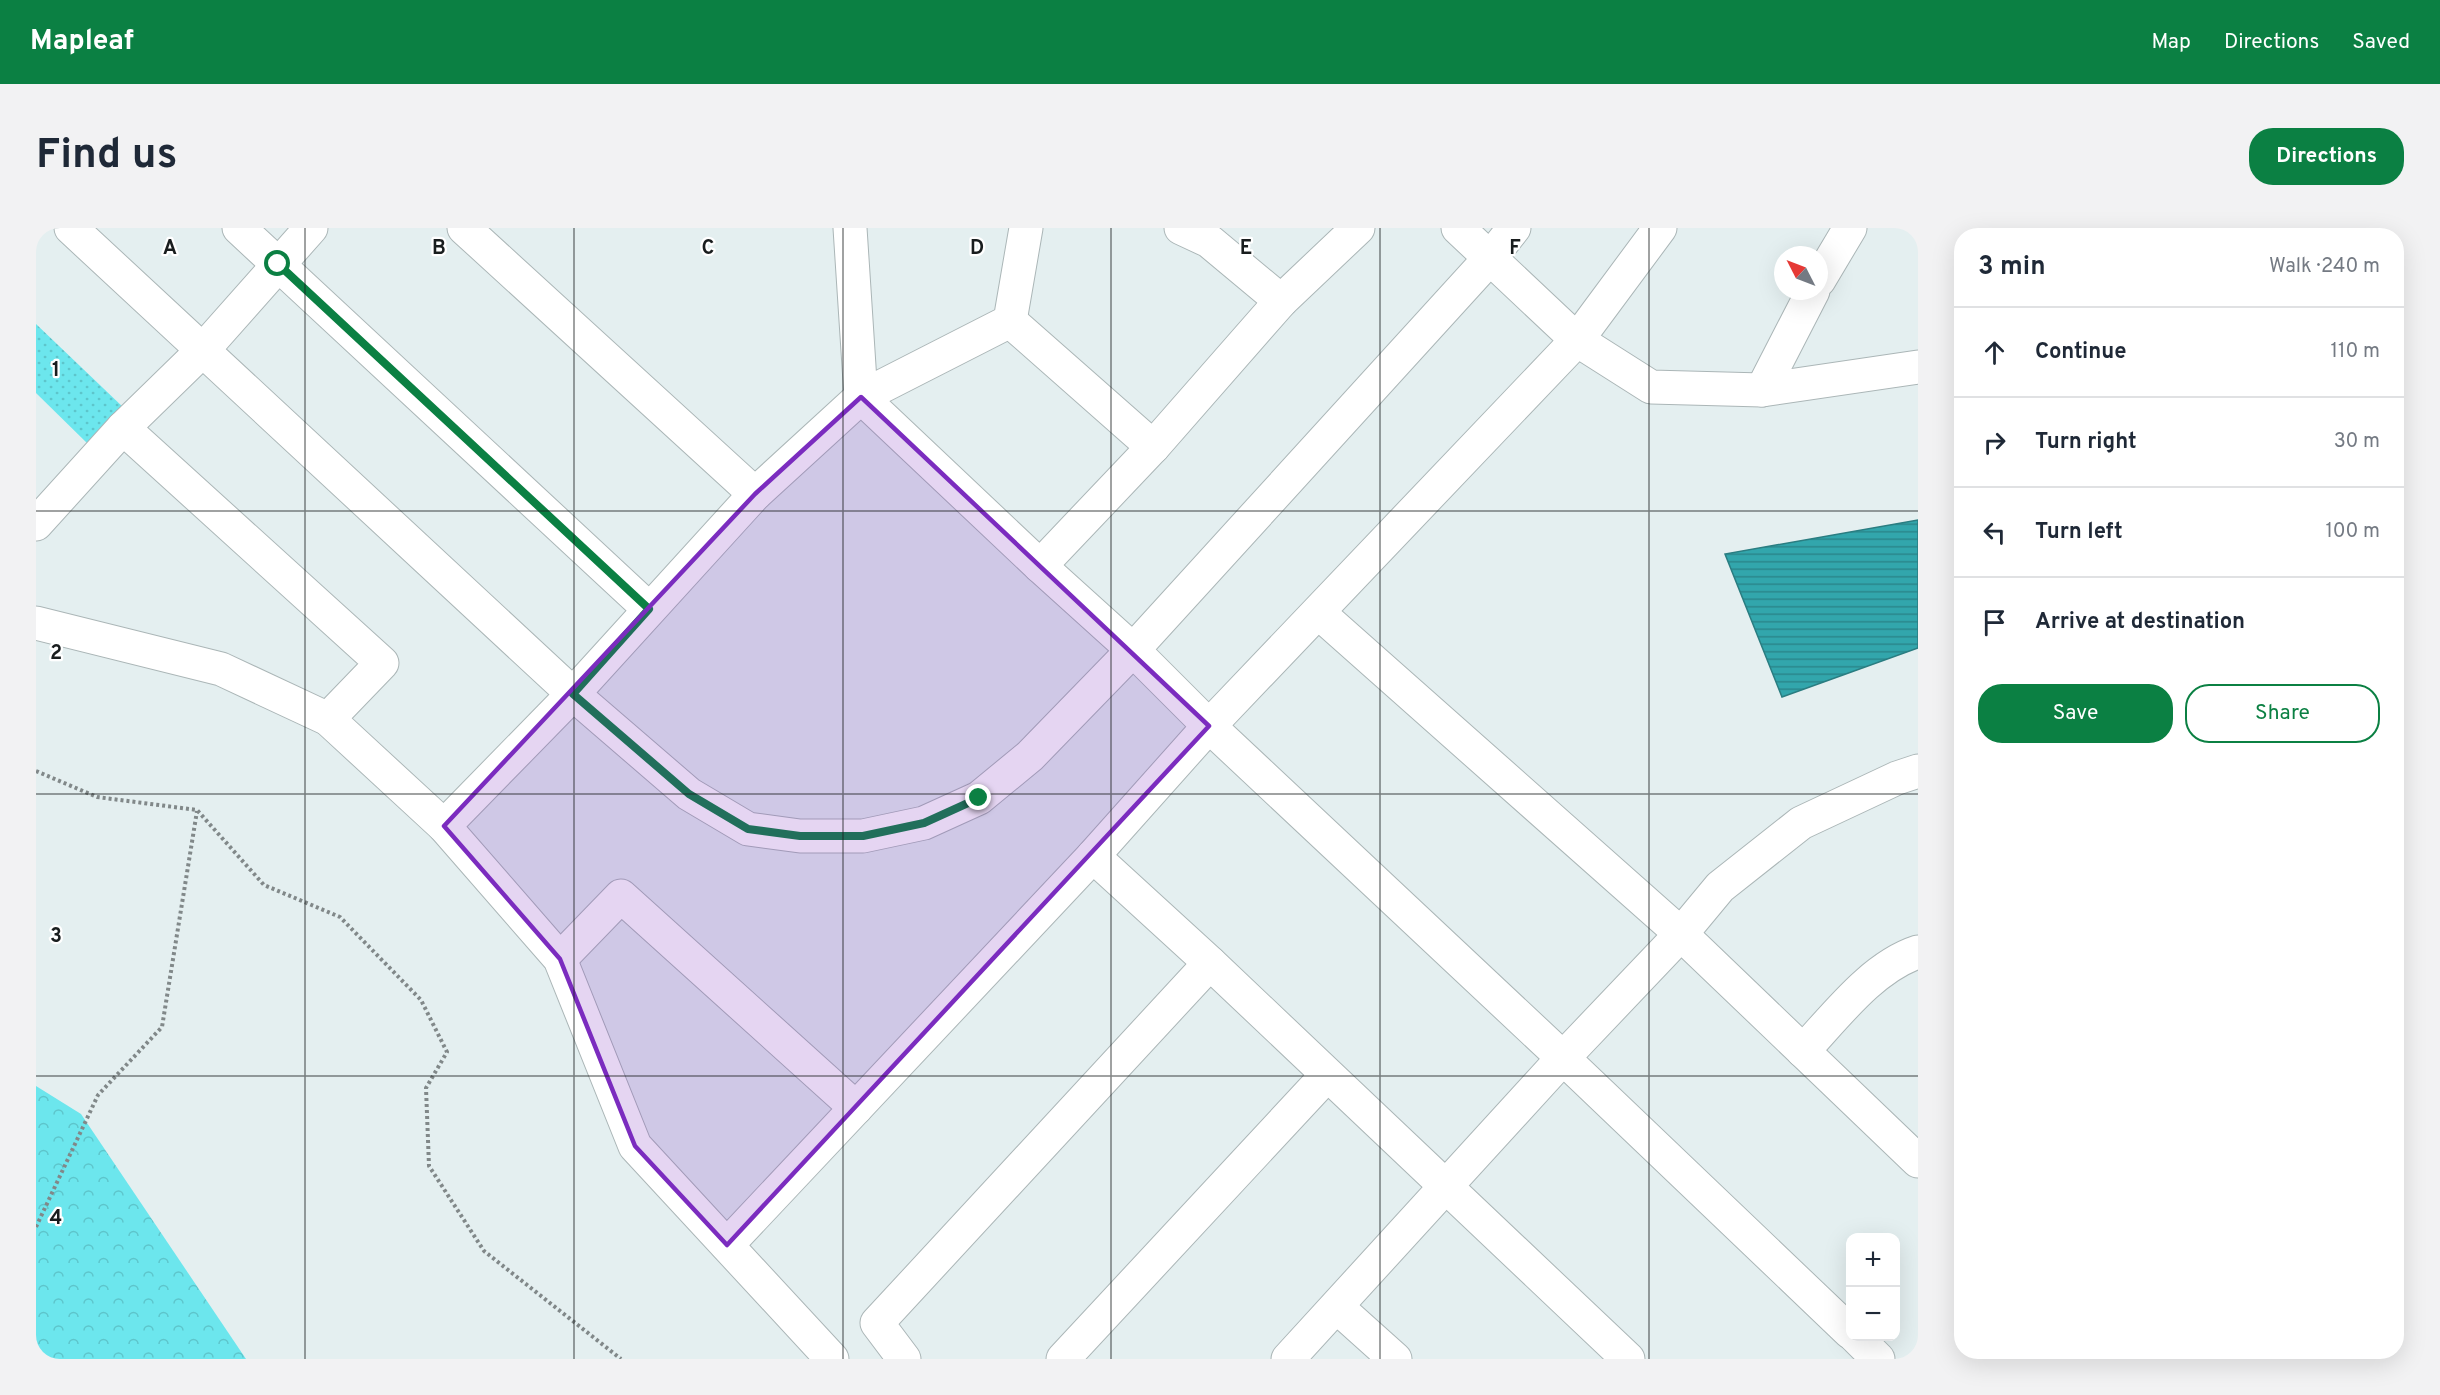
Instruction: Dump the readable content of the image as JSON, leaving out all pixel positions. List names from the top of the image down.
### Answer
{
  "north": "top left",
  "page": {
    "header": "Mapleaf",
    "nav": ["Map", "Directions", "Saved"],
    "buttons": [
      "Directions",
      ["Save", "Share"]
    ],
    "title": "Find us",
    "heading": ["3 min", "Walk · 240 m"],
    "list": [
      ["Continue", "110 m"],
      ["Turn right", "30 m"],
      ["Turn left", "100 m"],
      "Arrive at destination"
    ],
    "map_buttons": ["+", "−"]
  },
  "grid": {
    "columns": [
      "A",
      "B",
      "C",
      "D",
      "E",
      "F"
    ],
    "rows": [
      "1",
      "2",
      "3",
      "4"
    ]
  }
}
